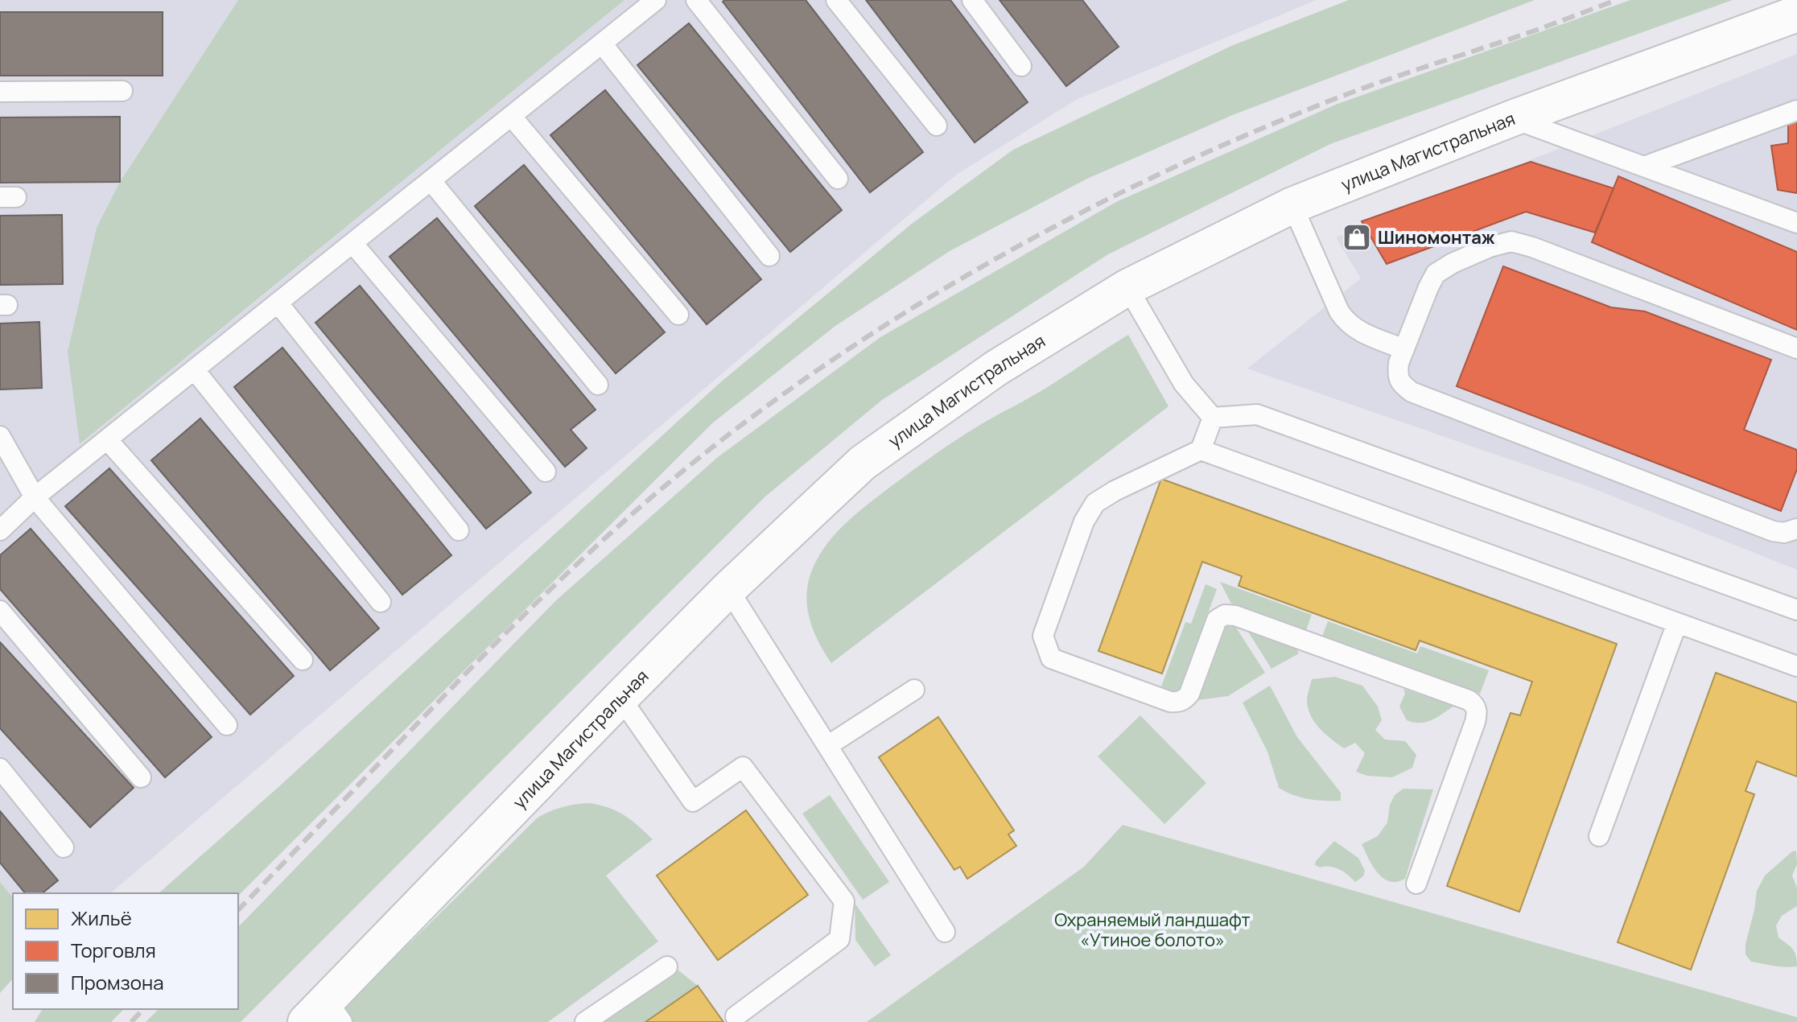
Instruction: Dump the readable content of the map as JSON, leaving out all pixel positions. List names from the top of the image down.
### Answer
{
  "streets": {
    "main road": ["улица Магистральная"]
  },
  "parks": ["Охраняемый ландшафт «Утиное болото»"],
  "places": {
    "shop": ["Шиномонтаж"]
  },
  "legend": ["Жильё", "Торговля", "Промзона"]
}
